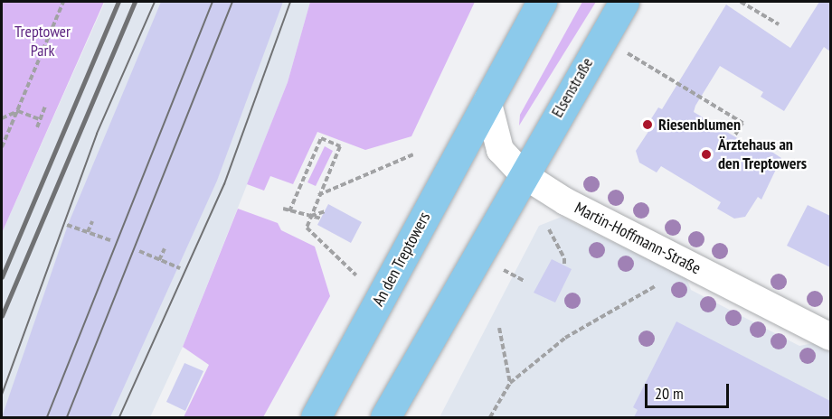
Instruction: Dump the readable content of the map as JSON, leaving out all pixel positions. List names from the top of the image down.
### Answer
{
  "streets": {
    "main road": ["Elsenstraße", "An den Treptowers"],
    "street": ["Martin-Hoffmann-Straße"]
  },
  "crossings": [
    ["Elsenstraße", "Martin-Hoffmann-Straße"],
    ["Martin-Hoffmann-Straße", "An den Treptowers"]
  ],
  "parks": ["Treptower Park"],
  "places": ["Riesenblumen", "Ärztehaus an den Treptowers"],
  "scale_bar": "20 m"
}
